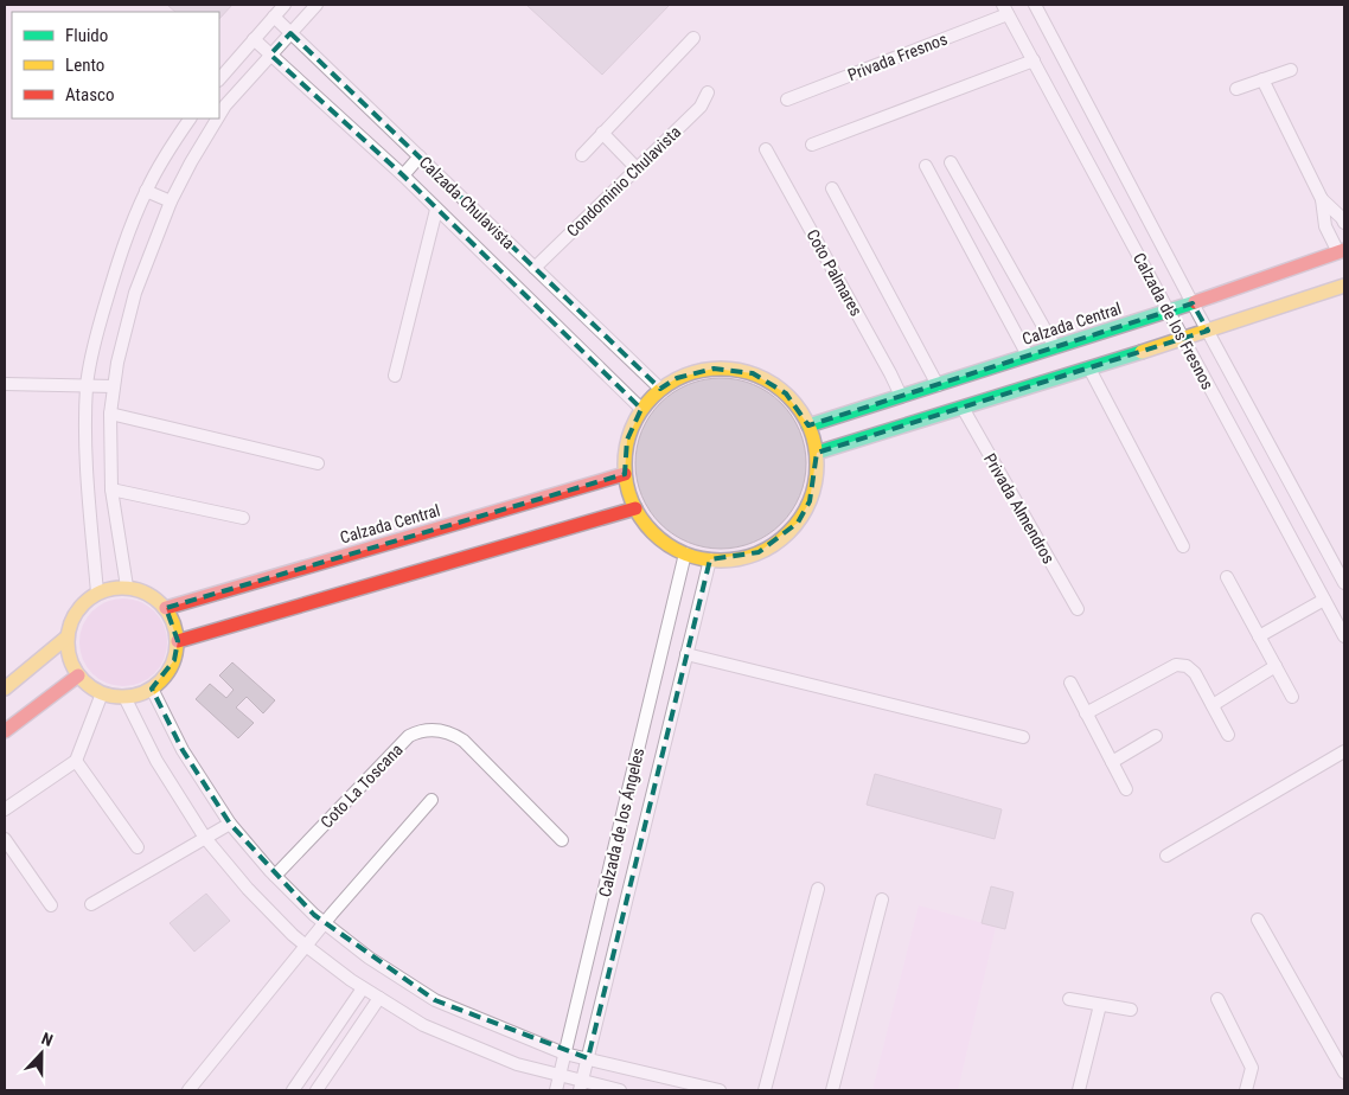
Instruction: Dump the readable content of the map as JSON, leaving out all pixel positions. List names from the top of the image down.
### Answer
{
  "streets": {
    "street": [
      "Privada Fresnos",
      "Condominio Chulavista",
      "Calzada Chulavista",
      "Coto Palmares",
      "Calzada de los Fresnos",
      "Calzada Central",
      "Privada Almendros",
      "Coto La Toscana",
      "Calzada de los Ángeles"
    ]
  },
  "crossings": [
    ["Privada Fresnos", "Calzada de los Fresnos"],
    ["Condominio Chulavista", "Calzada Chulavista"],
    ["Calzada Chulavista", "Calzada Central"],
    ["Calzada Chulavista", "Calzada de los Ángeles"],
    ["Coto Palmares", "Calzada Central"],
    ["Calzada de los Fresnos", "Calzada Central"],
    ["Calzada Central", "Calzada de los Ángeles"]
  ],
  "legend": ["Fluido", "Lento", "Atasco"],
  "north": "top"
}
